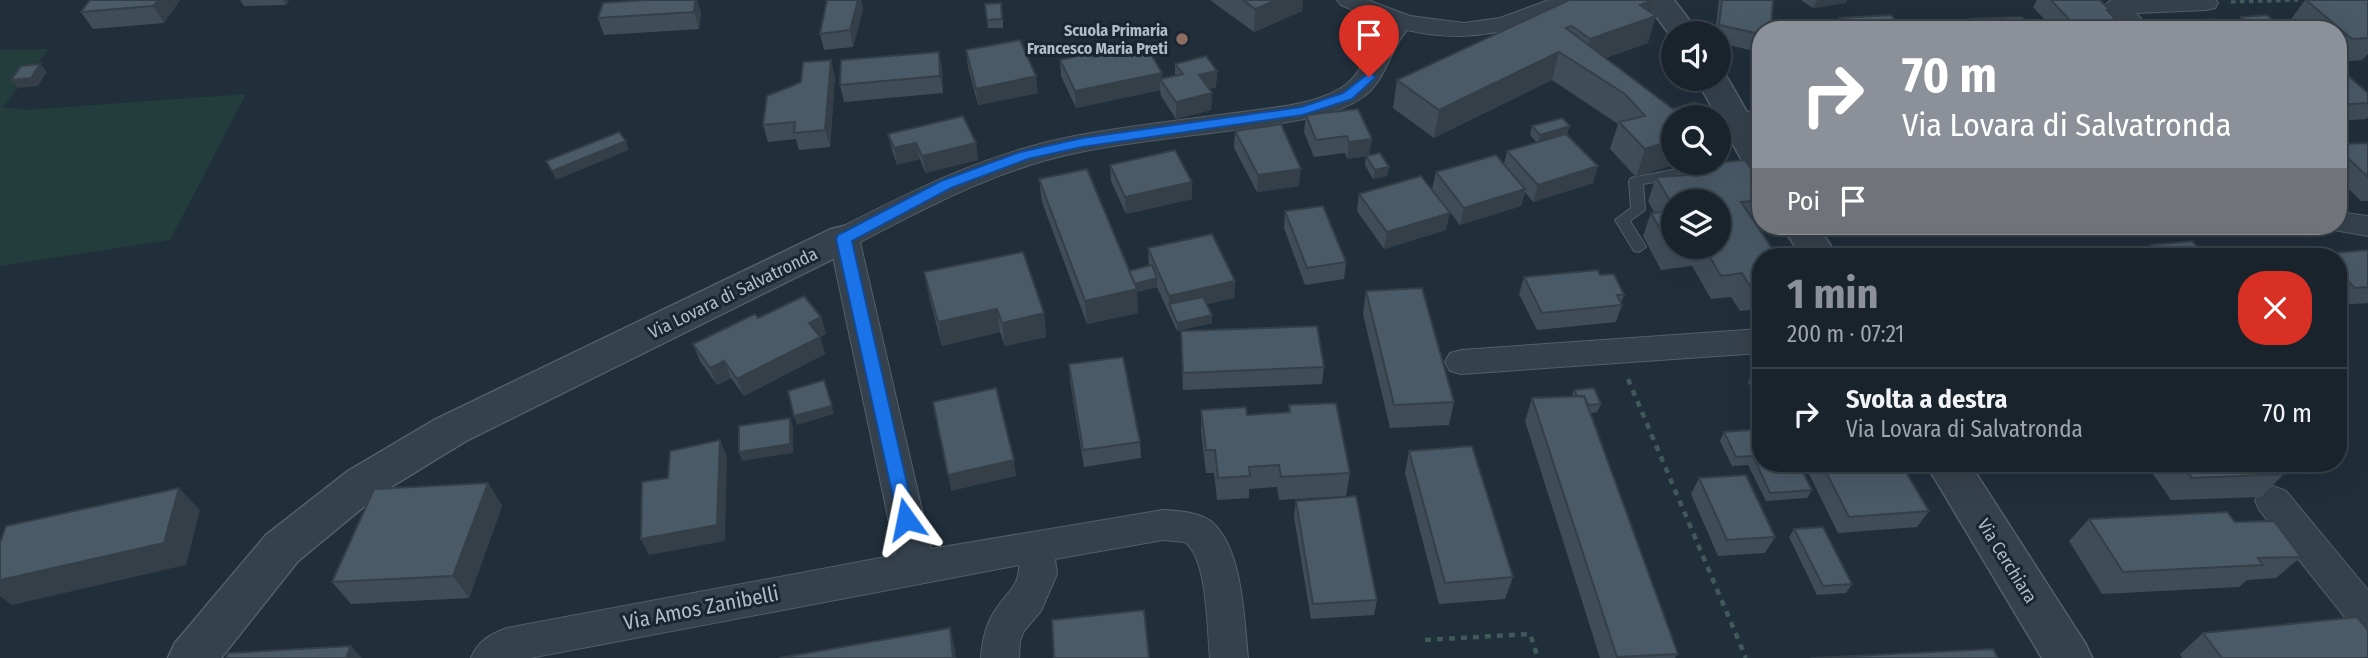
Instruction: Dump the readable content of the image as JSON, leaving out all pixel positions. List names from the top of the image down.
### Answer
{
  "streets": {
    "street": ["Via Lovara di Salvatronda", "Via Cerchiara", "Via Amos Zanibelli"]
  },
  "places": ["Scuola Primaria Francesco Maria Preti"],
  "page": {
    "turn": ["70 m", "Via Lovara di Salvatronda"],
    "then": "Poi",
    "heading": ["1 min", "200 m · 07:21"],
    "list": [
      {
        "name": "Svolta a destra",
        "note": "Via Lovara di Salvatronda",
        "value": "70 m"
      }
    ]
  }
}
